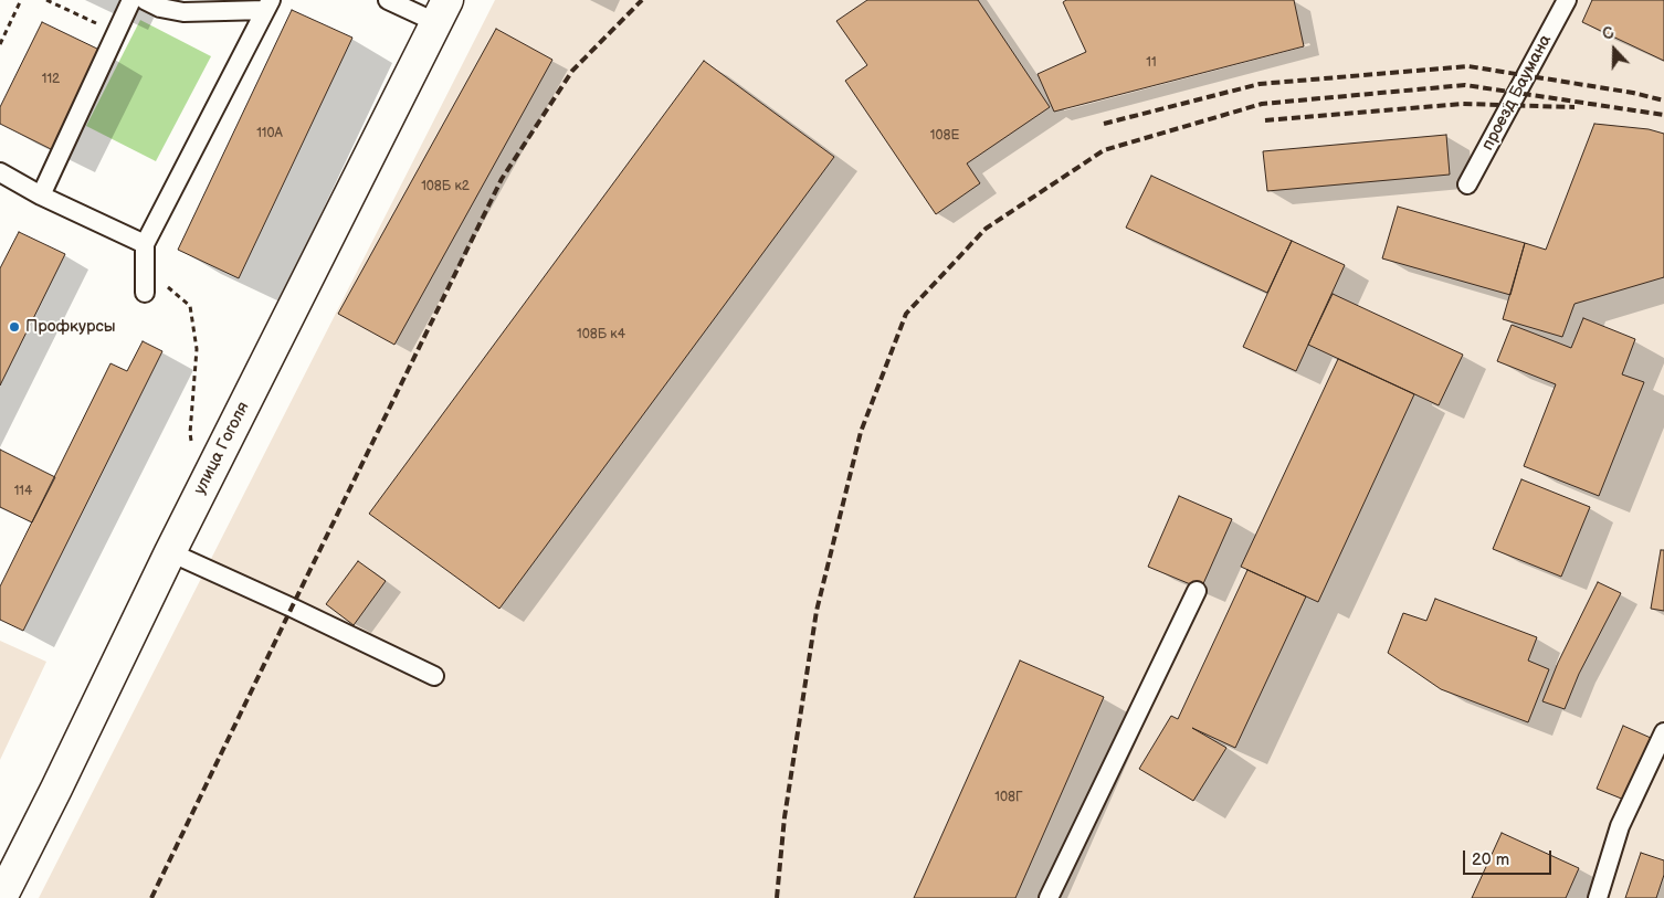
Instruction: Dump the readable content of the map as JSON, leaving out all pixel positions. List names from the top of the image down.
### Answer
{
  "streets": {
    "main road": ["улица Гоголя"],
    "lane": ["проезд Баумана"]
  },
  "places": ["Профкурсы"],
  "house_numbers": [
    "11",
    "112",
    "110А",
    "108Е",
    "108Б к2",
    "108Б к4",
    "114",
    "108Г"
  ],
  "scale_bar": "20 m",
  "north": "top"
}
